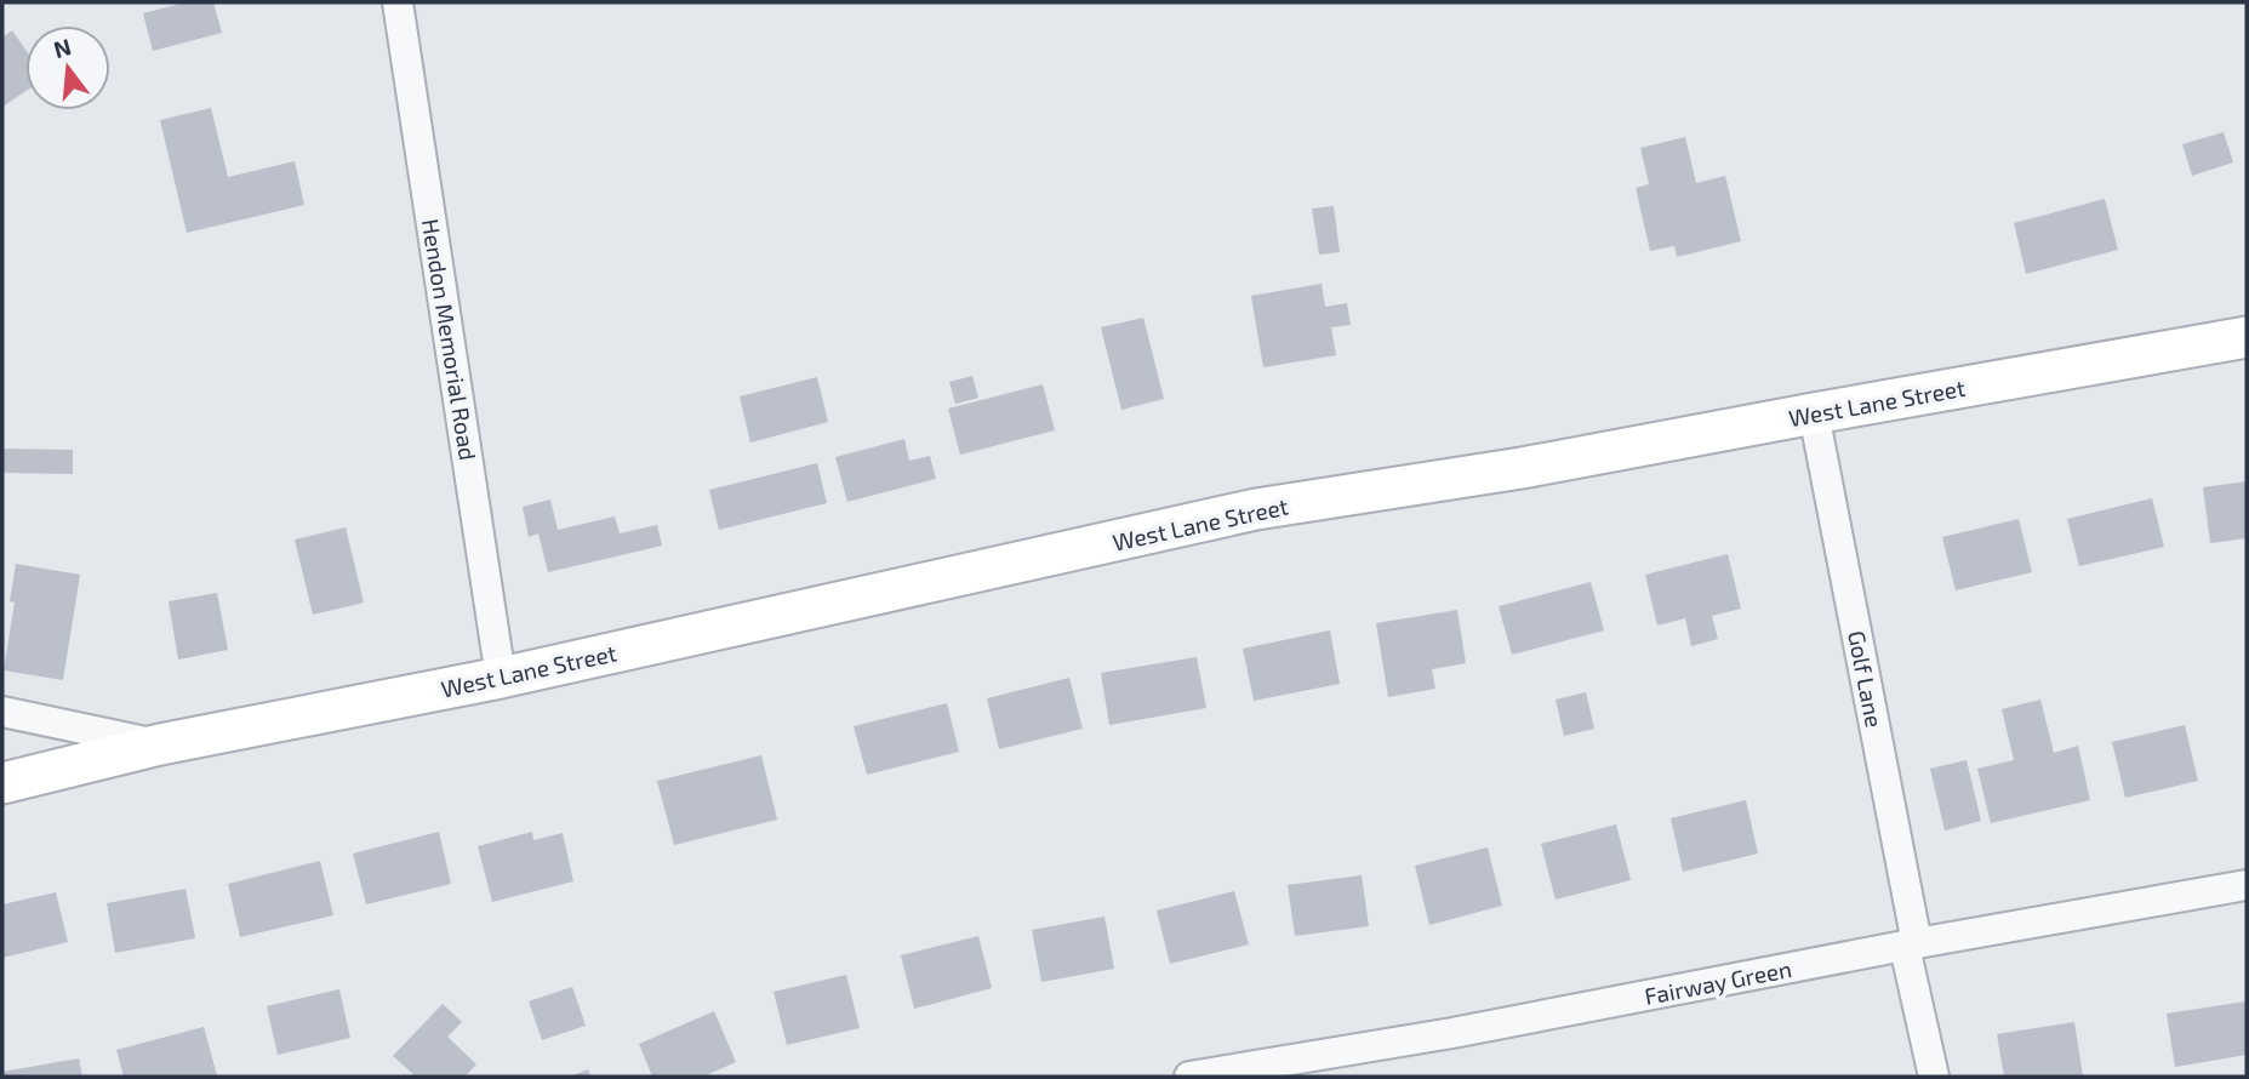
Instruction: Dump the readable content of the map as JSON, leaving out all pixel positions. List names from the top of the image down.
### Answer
{
  "streets": {
    "street": [
      "Hendon Memorial Road",
      "West Lane Street",
      "Golf Lane",
      "Fairway Green"
    ]
  },
  "crossings": [
    ["Hendon Memorial Road", "West Lane Street"],
    ["West Lane Street", "Golf Lane"],
    ["Golf Lane", "Fairway Green"]
  ],
  "north": "top"
}
